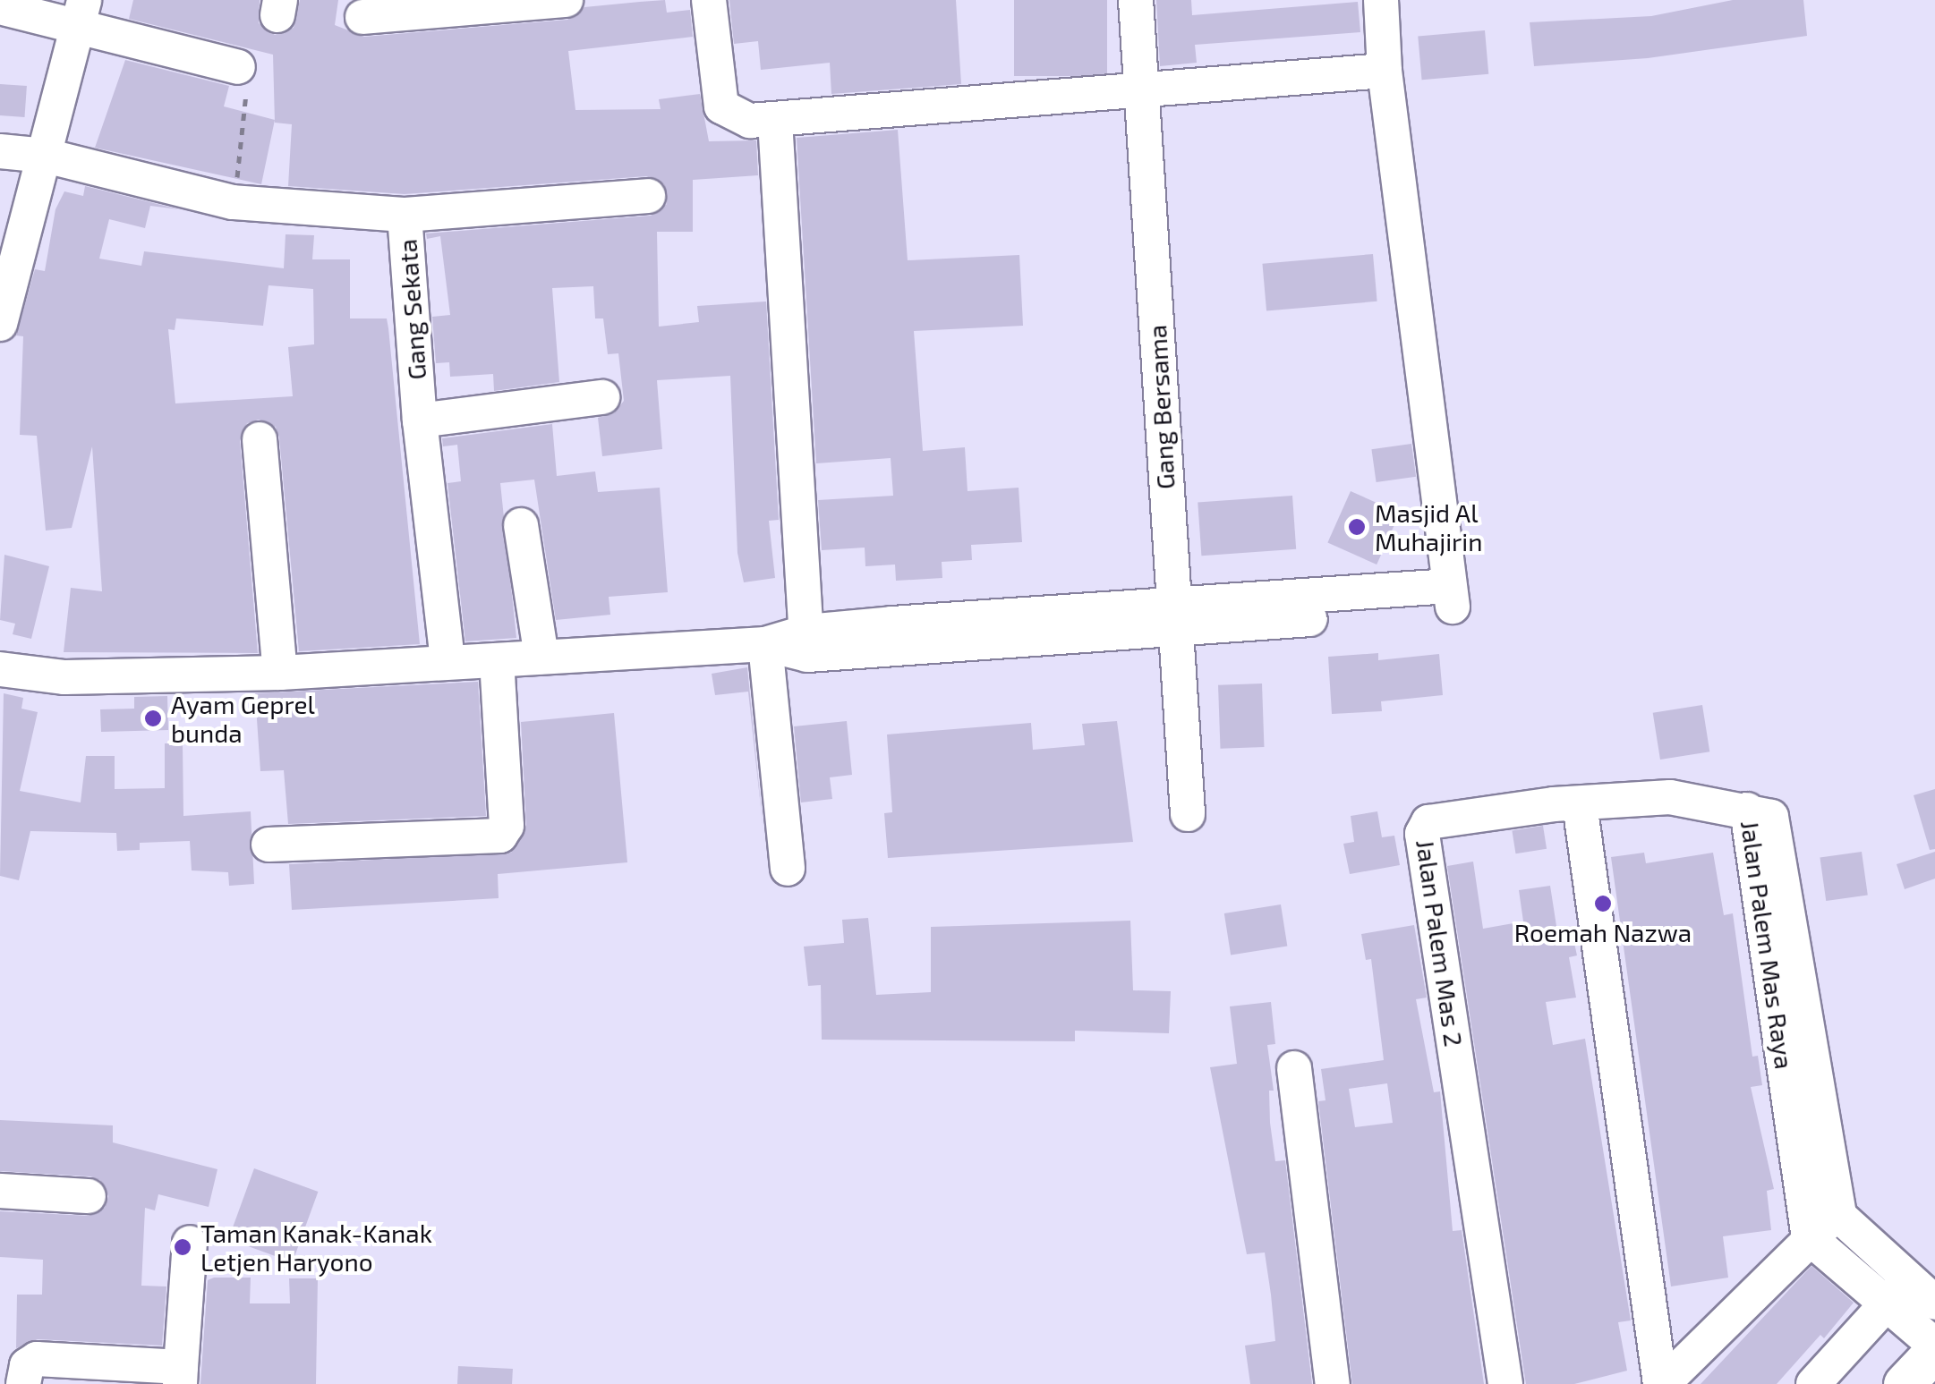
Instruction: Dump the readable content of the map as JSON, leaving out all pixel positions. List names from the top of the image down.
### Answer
{
  "streets": {
    "street": [
      "Gang Sekata",
      "Gang Bersama",
      "Jalan Palem Mas 2",
      "Jalan Palem Mas Raya"
    ]
  },
  "crossings": [
    ["Jalan Palem Mas 2", "Jalan Palem Mas Raya"]
  ],
  "places": [
    "Masjid Al Muhajirin",
    "Ayam Geprel bunda",
    "Roemah Nazwa",
    "Taman Kanak-Kanak Letjen Haryono"
  ]
}
